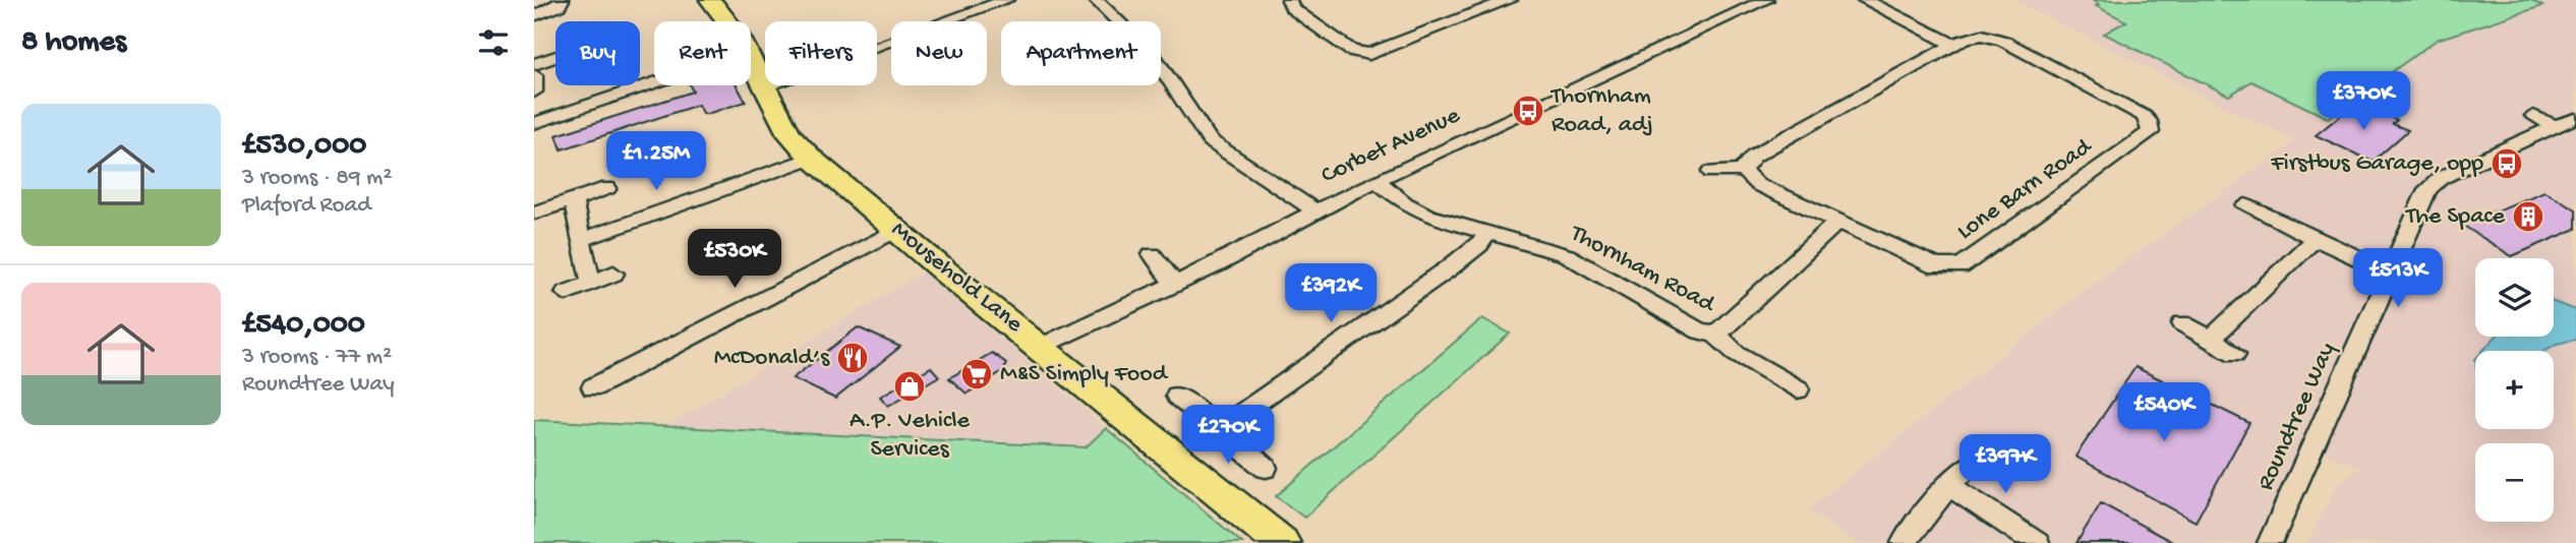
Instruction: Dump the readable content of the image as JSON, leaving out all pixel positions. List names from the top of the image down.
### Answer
{
  "streets": {
    "highway": ["Mousehold Lane"],
    "street": [
      "Corbet Avenue",
      "Lone Barn Road",
      "Thornham Road",
      "Roundtree Way"
    ]
  },
  "crossings": [
    ["Corbet Avenue", "Thornham Road"],
    ["Corbet Avenue", "Mousehold Lane"]
  ],
  "places": {
    "bus stop": ["Thornham Road, adj", "Firstbus Garage, opp"],
    "building": ["The Space"],
    "restaurant": ["McDonald’s"],
    "supermarket": ["M&S Simply Food"],
    "shop": ["A.P. Vehicle Services"]
  },
  "page": {
    "heading": "8 homes",
    "chip": [
      "Buy",
      "Rent",
      "Filters",
      "New",
      "Apartment"
    ],
    "price": [
      "£370K",
      "£1.25M",
      "£530K",
      "£513K",
      "£392K",
      "£540K",
      "£270K",
      "£397K"
    ],
    "list": [
      {
        "name": "£530,000",
        "note": "3 rooms · 89 m² · Plaford Road"
      },
      {
        "name": "£540,000",
        "note": "3 rooms · 77 m² · Roundtree Way"
      }
    ],
    "map_buttons": ["+", "−"]
  }
}
